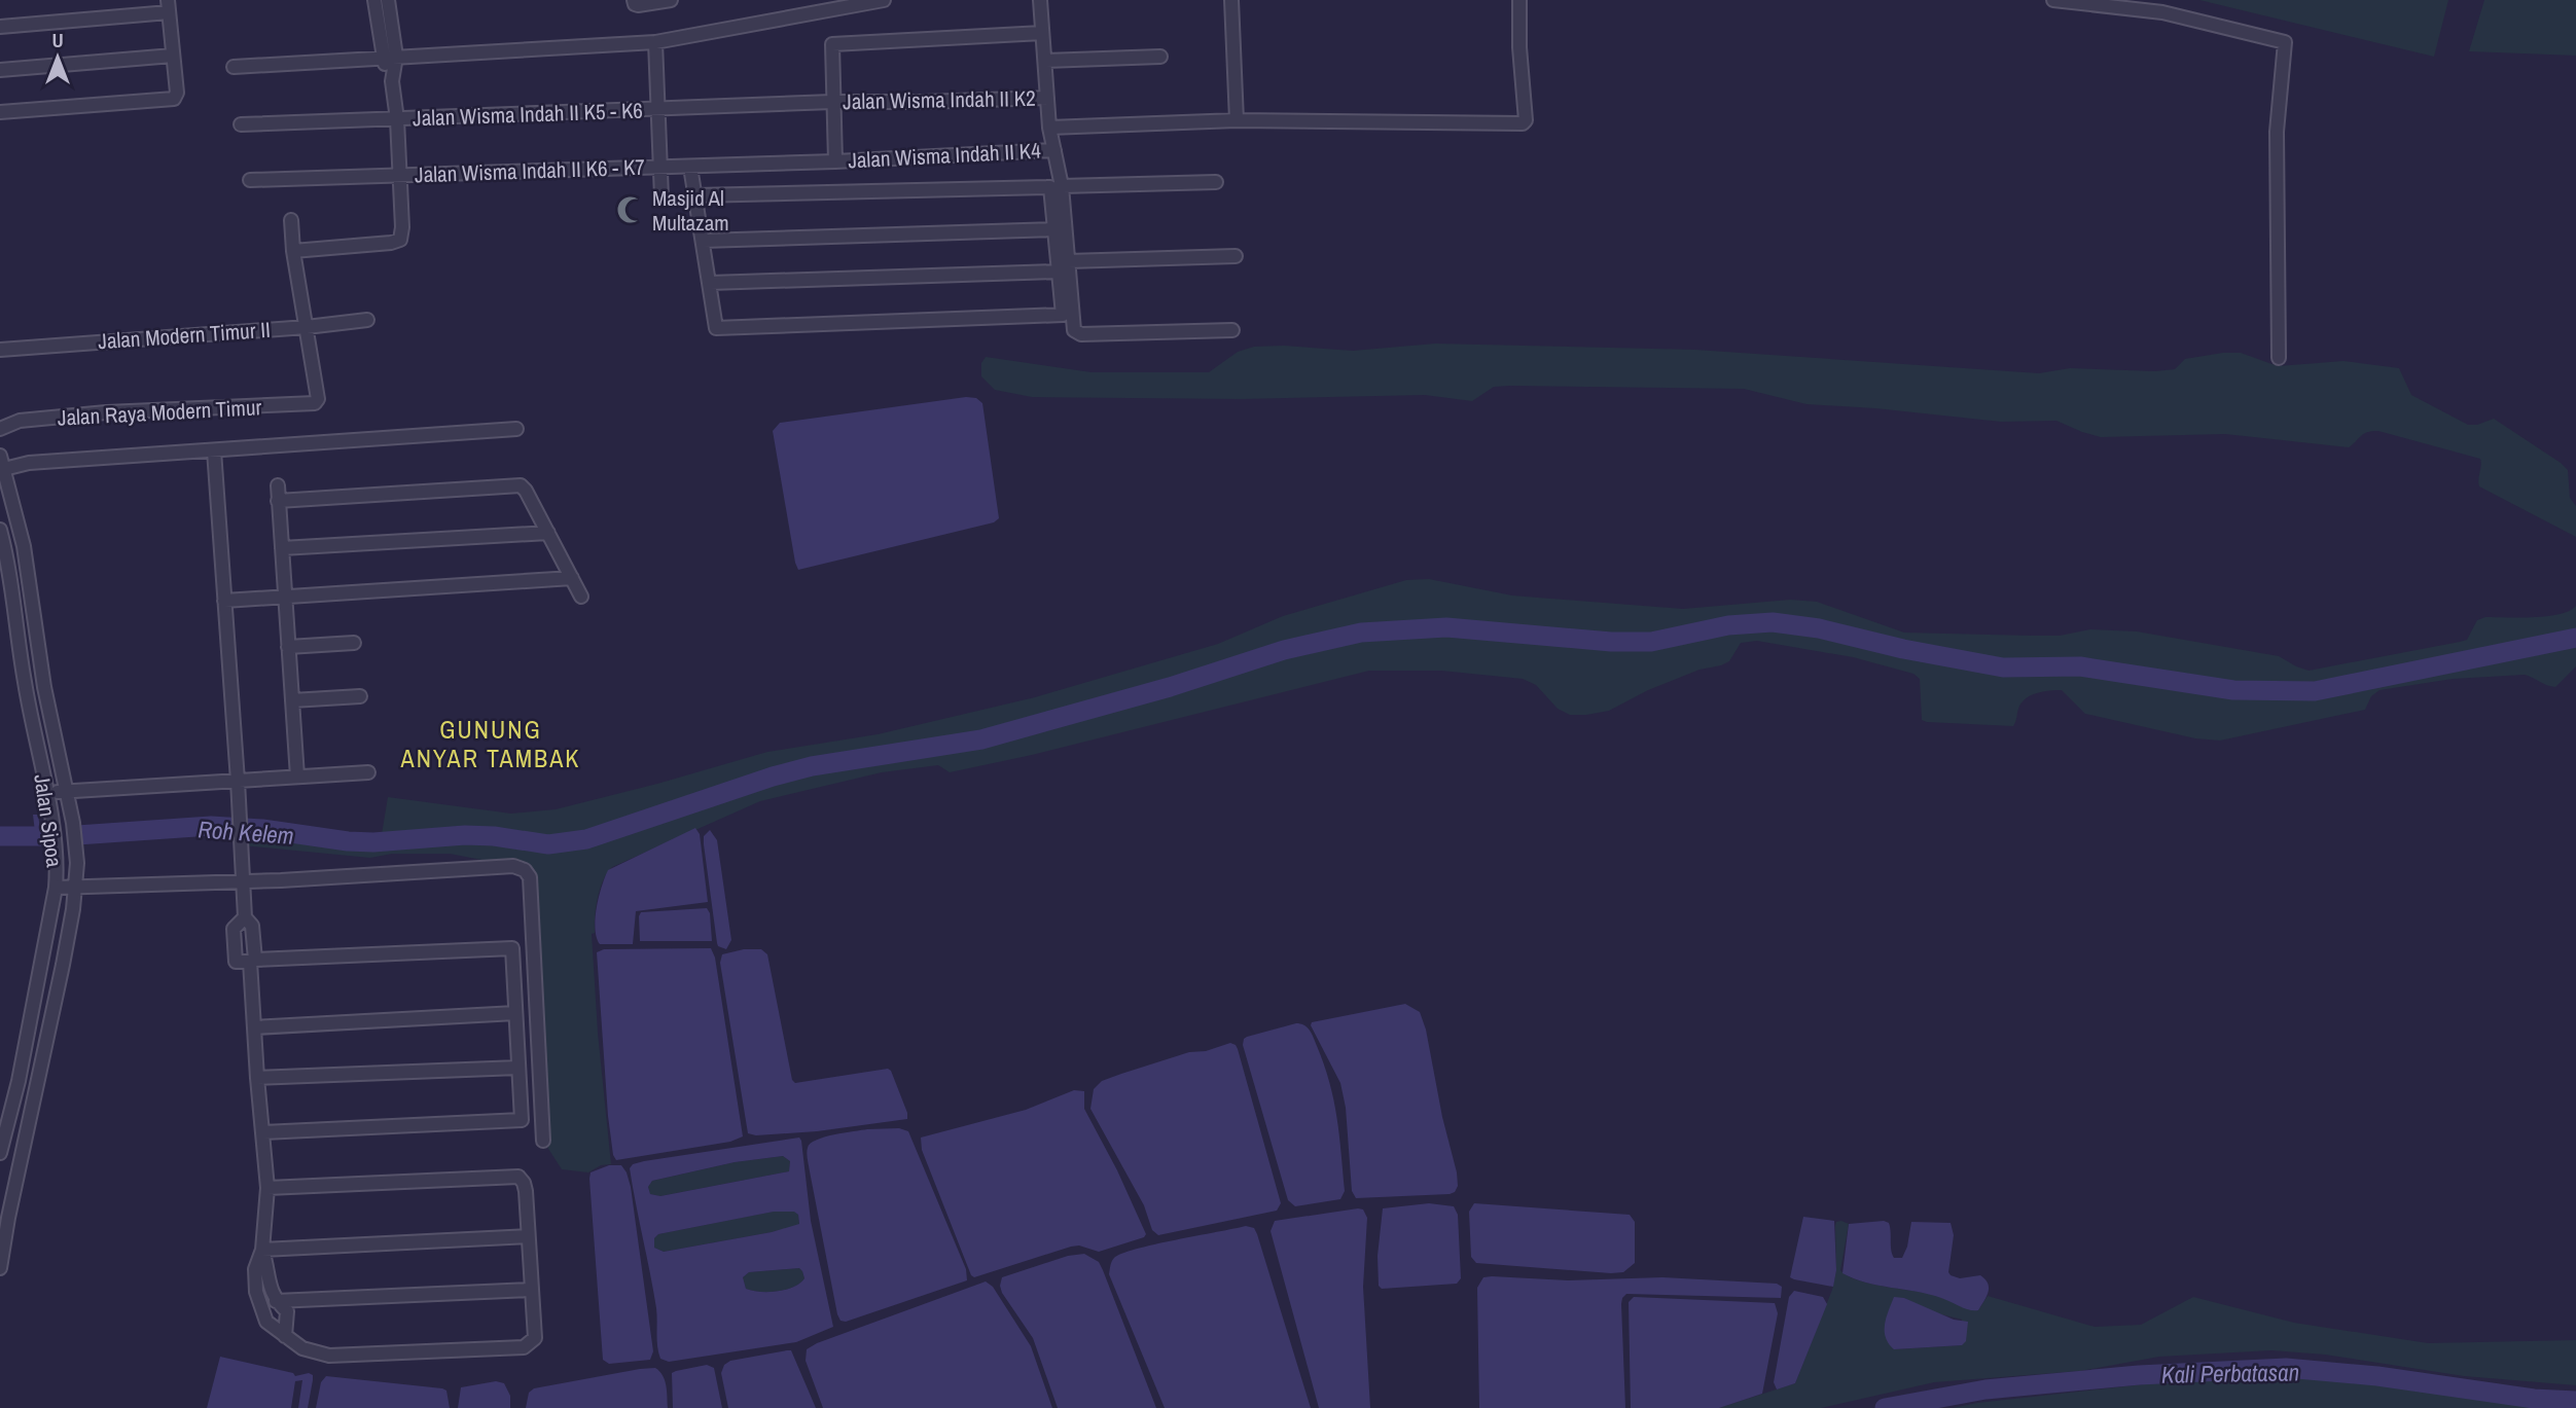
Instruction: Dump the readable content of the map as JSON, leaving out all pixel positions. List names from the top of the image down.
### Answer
{
  "streets": {
    "street": [
      "Jalan Wisma Indah II K2",
      "Jalan Wisma Indah II K5 - K6",
      "Jalan Wisma Indah II K4",
      "Jalan Wisma Indah II K6 - K7",
      "Jalan Modern Timur II",
      "Jalan Raya Modern Timur",
      "Jalan Sipoa"
    ]
  },
  "crossings": [
    ["Jalan Wisma Indah II K2", "Jalan Wisma Indah II K5 - K6"],
    ["Jalan Wisma Indah II K4", "Jalan Wisma Indah II K6 - K7"],
    ["Jalan Modern Timur II", "Jalan Raya Modern Timur"]
  ],
  "districts": ["GUNUNG ANYAR TAMBAK"],
  "water": ["Roh Kelem", "Kali Perbatasan"],
  "places": {
    "mosque": ["Masjid Al Multazam"]
  },
  "north": "top"
}
